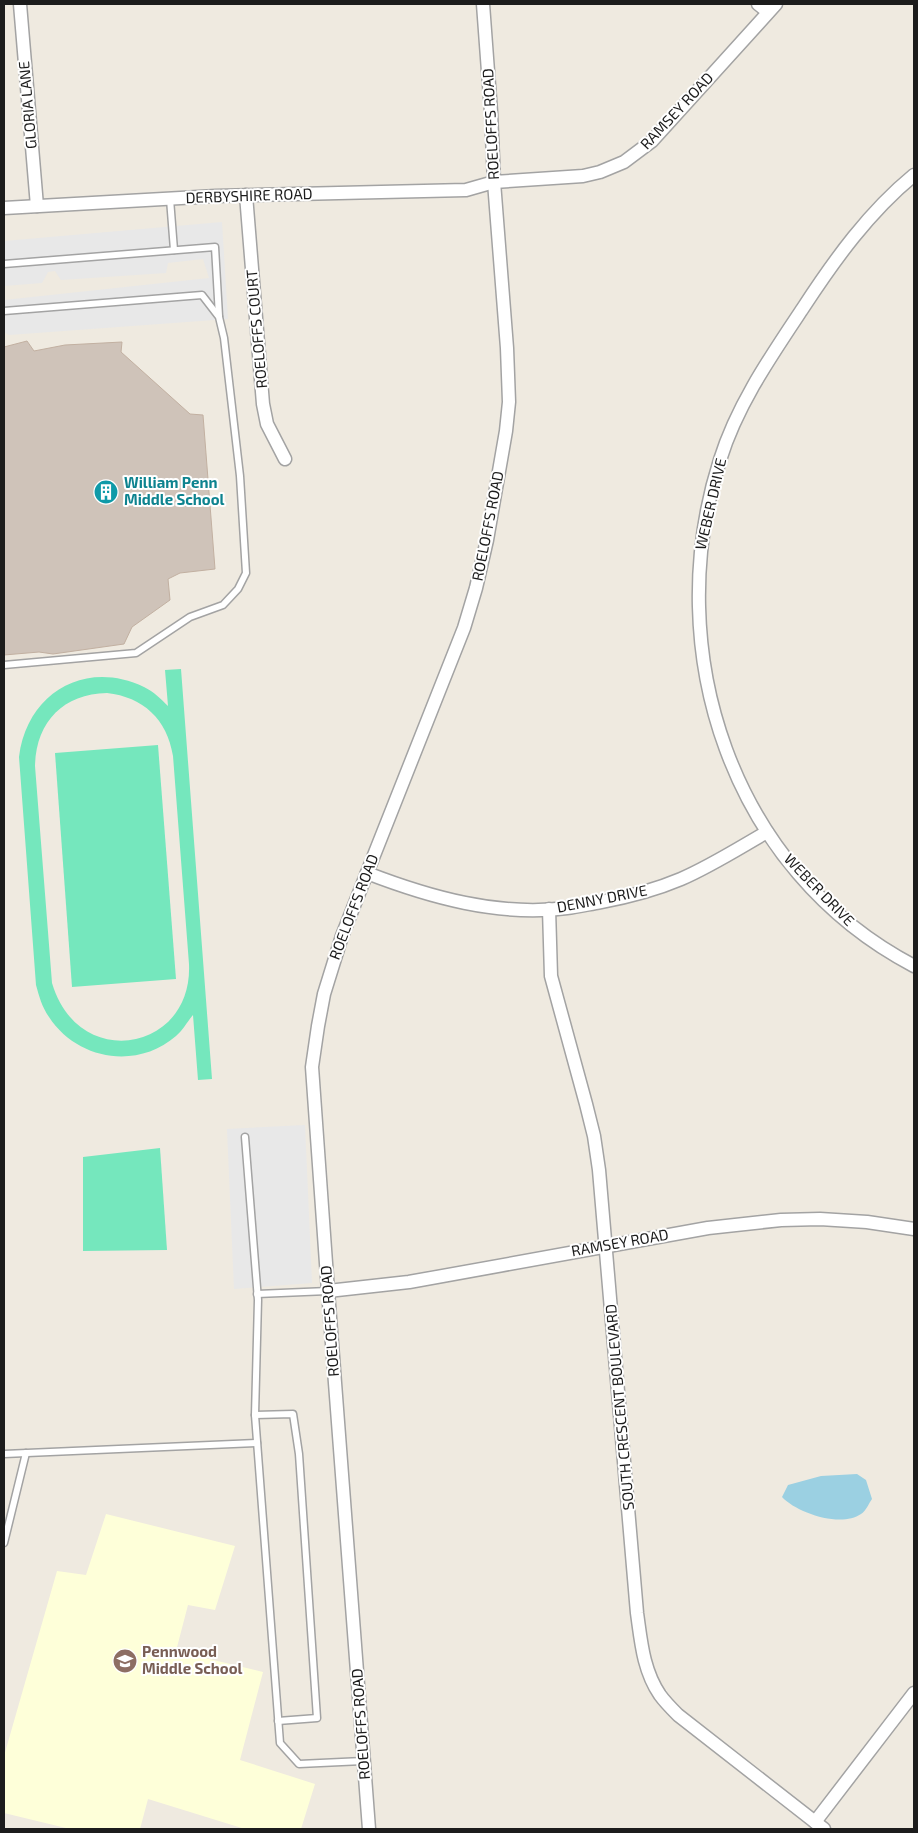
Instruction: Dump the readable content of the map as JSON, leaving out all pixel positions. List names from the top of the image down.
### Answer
{
  "streets": {
    "street": [
      "GLORIA LANE",
      "RAMSEY ROAD",
      "ROELOFFS ROAD",
      "DERBYSHIRE ROAD",
      "ROELOFFS COURT",
      "WEBER DRIVE",
      "DENNY DRIVE",
      "SOUTH CRESCENT BOULEVARD"
    ]
  },
  "crossings": [
    ["GLORIA LANE", "DERBYSHIRE ROAD"],
    ["RAMSEY ROAD", "ROELOFFS ROAD"],
    ["RAMSEY ROAD", "DERBYSHIRE ROAD"],
    ["RAMSEY ROAD", "SOUTH CRESCENT BOULEVARD"],
    ["ROELOFFS ROAD", "DERBYSHIRE ROAD"],
    ["ROELOFFS ROAD", "DENNY DRIVE"],
    ["DERBYSHIRE ROAD", "ROELOFFS COURT"],
    ["WEBER DRIVE", "DENNY DRIVE"],
    ["DENNY DRIVE", "SOUTH CRESCENT BOULEVARD"]
  ],
  "places": {
    "building": ["William Penn Middle School"],
    "school or university": ["Pennwood Middle School"]
  }
}
